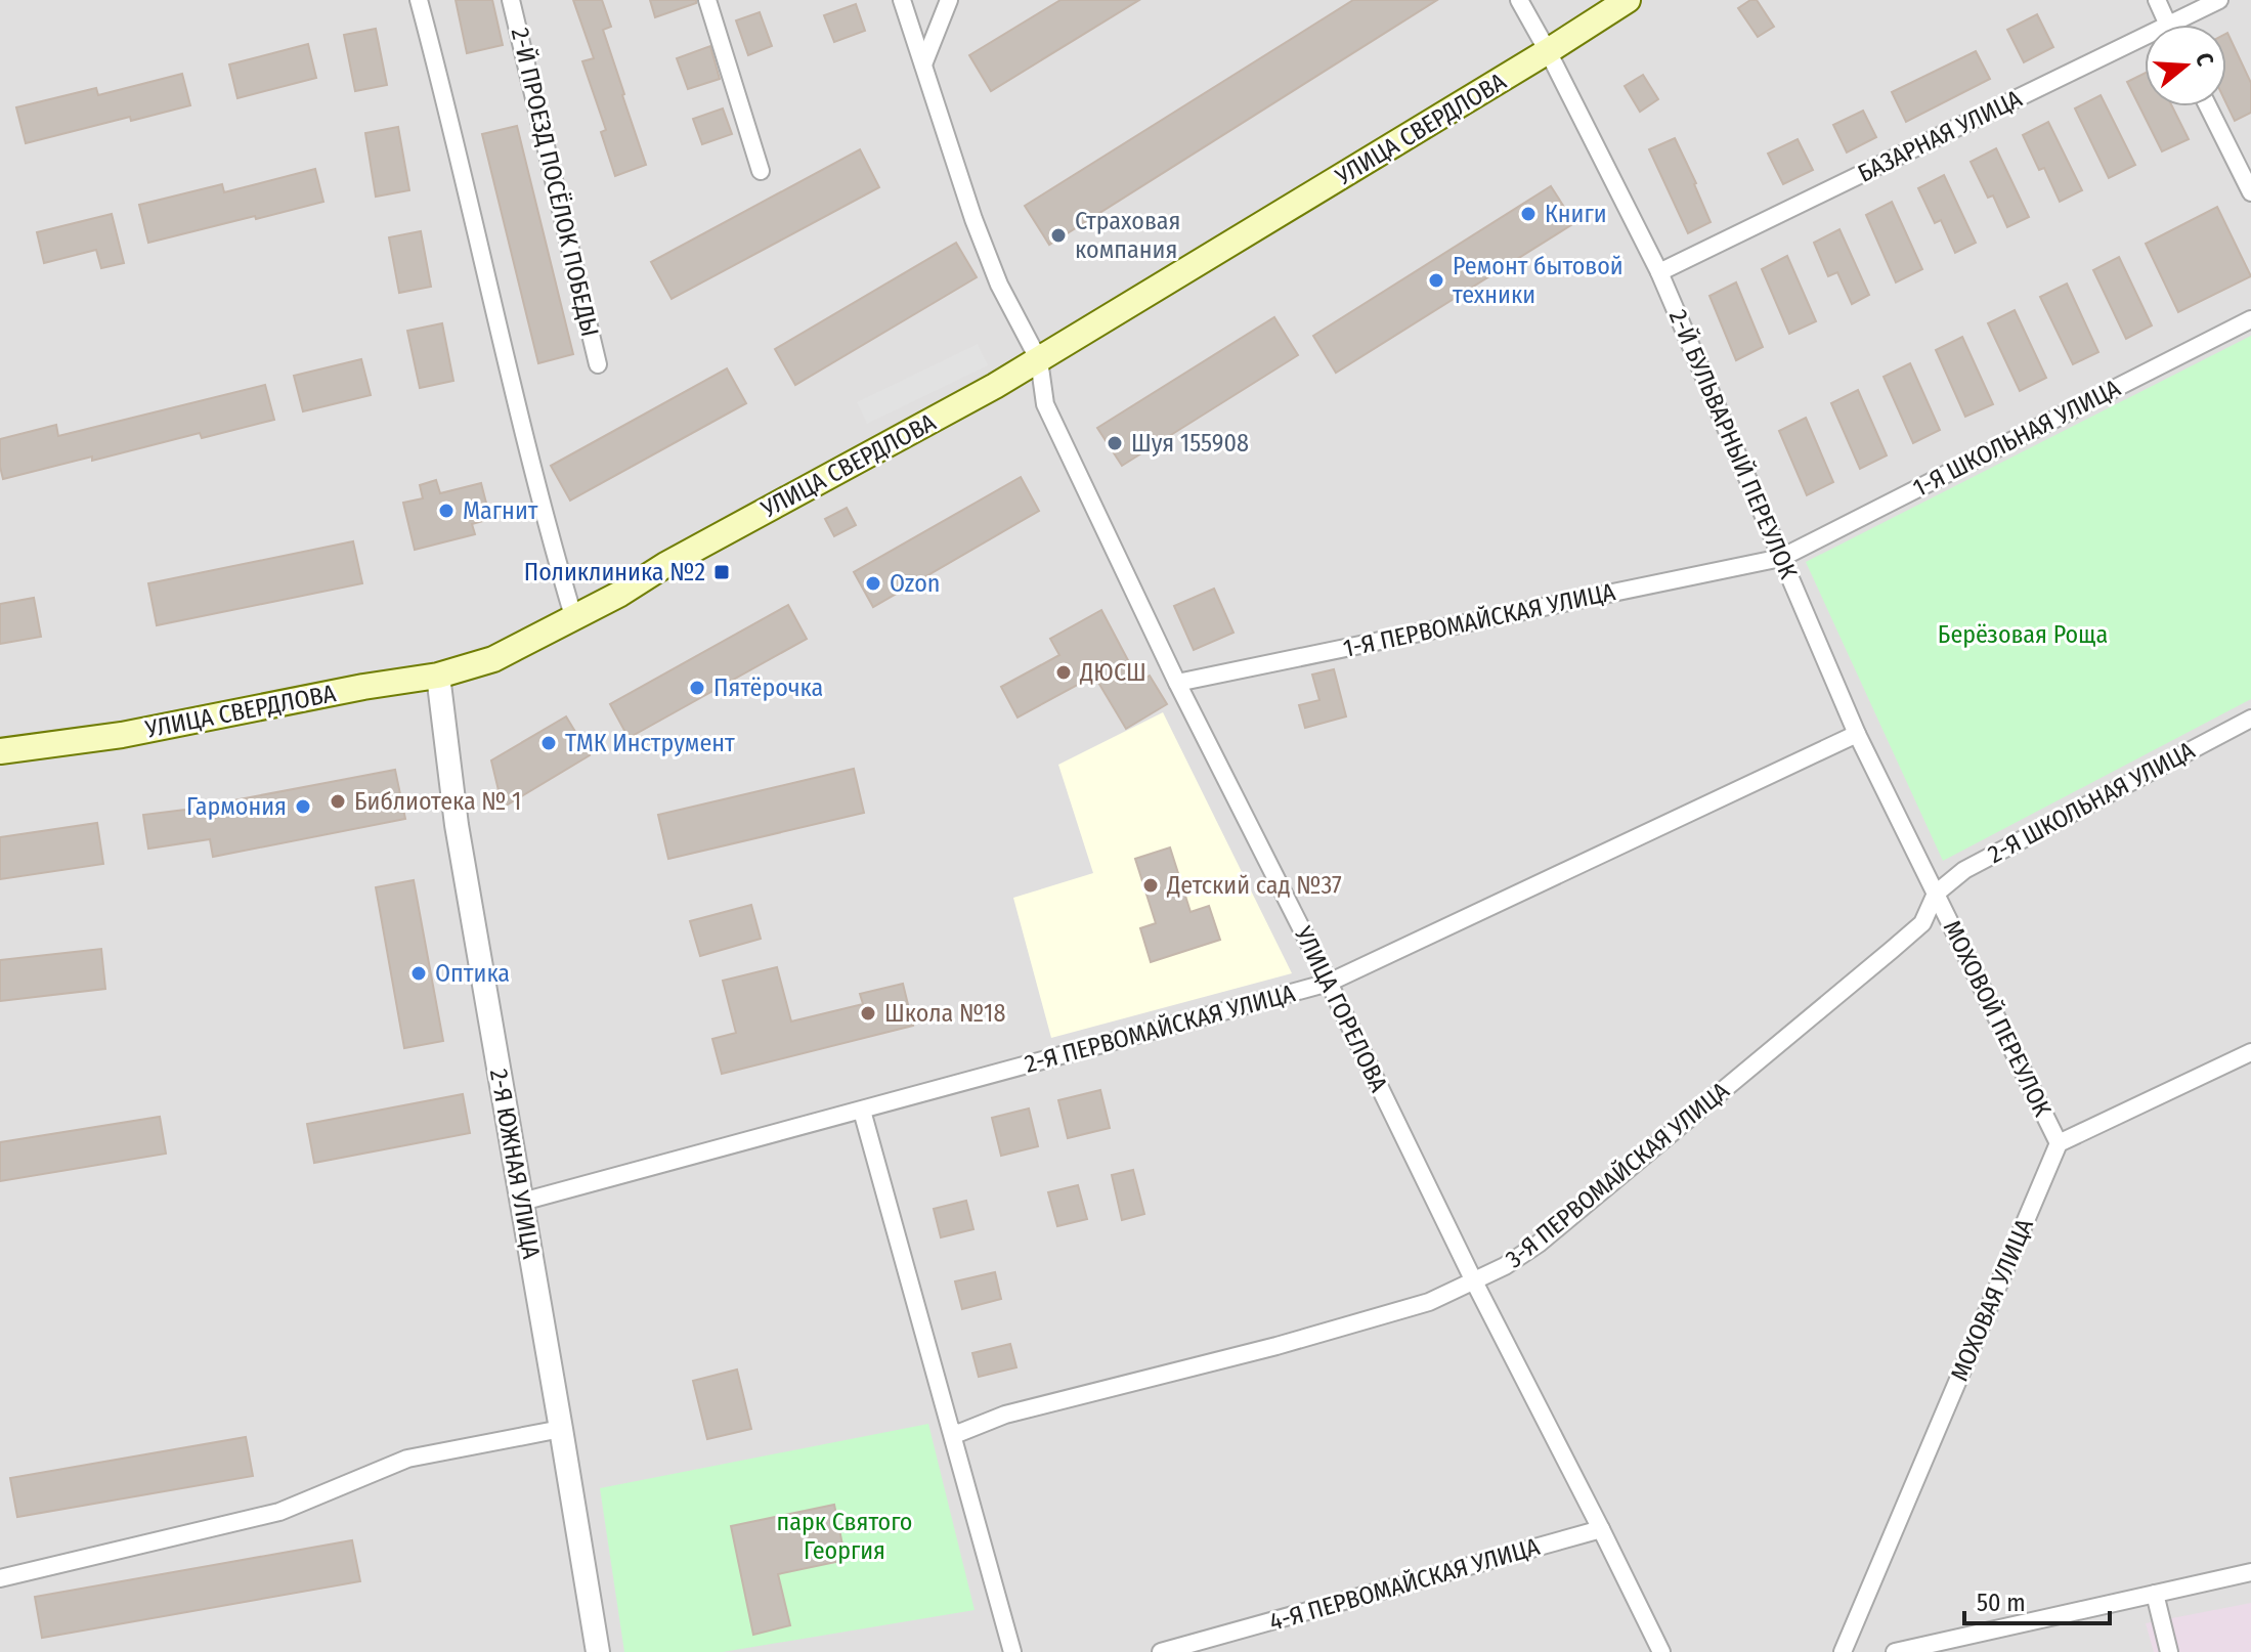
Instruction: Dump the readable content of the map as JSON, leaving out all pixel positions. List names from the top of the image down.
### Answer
{
  "streets": {
    "main road": ["УЛИЦА СВЕРДЛОВА"],
    "street": [
      "БАЗАРНАЯ УЛИЦА",
      "2-Й ПРОЕЗД ПОСЁЛОК ПОБЕДЫ",
      "1-Я ШКОЛЬНАЯ УЛИЦА",
      "2-Й БУЛЬВАРНЫЙ ПЕРЕУЛОК",
      "1-Я ПЕРВОМАЙСКАЯ УЛИЦА",
      "2-Я ШКОЛЬНАЯ УЛИЦА",
      "УЛИЦА ГОРЕЛОВА",
      "МОХОВОЙ ПЕРЕУЛОК",
      "2-Я ПЕРВОМАЙСКАЯ УЛИЦА",
      "2-Я ЮЖНАЯ УЛИЦА",
      "3-Я ПЕРВОМАЙСКАЯ УЛИЦА",
      "МОХОВАЯ УЛИЦА",
      "4-Я ПЕРВОМАЙСКАЯ УЛИЦА"
    ]
  },
  "crossings": [
    ["УЛИЦА СВЕРДЛОВА", "2-Й БУЛЬВАРНЫЙ ПЕРЕУЛОК"],
    ["УЛИЦА СВЕРДЛОВА", "УЛИЦА ГОРЕЛОВА"],
    ["УЛИЦА СВЕРДЛОВА", "2-Я ЮЖНАЯ УЛИЦА"],
    ["БАЗАРНАЯ УЛИЦА", "2-Й БУЛЬВАРНЫЙ ПЕРЕУЛОК"],
    ["1-Я ШКОЛЬНАЯ УЛИЦА", "2-Й БУЛЬВАРНЫЙ ПЕРЕУЛОК"],
    ["1-Я ШКОЛЬНАЯ УЛИЦА", "1-Я ПЕРВОМАЙСКАЯ УЛИЦА"],
    ["2-Й БУЛЬВАРНЫЙ ПЕРЕУЛОК", "1-Я ПЕРВОМАЙСКАЯ УЛИЦА"],
    ["2-Й БУЛЬВАРНЫЙ ПЕРЕУЛОК", "2-Я ШКОЛЬНАЯ УЛИЦА"],
    ["2-Й БУЛЬВАРНЫЙ ПЕРЕУЛОК", "МОХОВОЙ ПЕРЕУЛОК"],
    ["2-Й БУЛЬВАРНЫЙ ПЕРЕУЛОК", "2-Я ПЕРВОМАЙСКАЯ УЛИЦА"],
    ["2-Й БУЛЬВАРНЫЙ ПЕРЕУЛОК", "3-Я ПЕРВОМАЙСКАЯ УЛИЦА"],
    ["1-Я ПЕРВОМАЙСКАЯ УЛИЦА", "УЛИЦА ГОРЕЛОВА"],
    ["2-Я ШКОЛЬНАЯ УЛИЦА", "МОХОВОЙ ПЕРЕУЛОК"],
    ["2-Я ШКОЛЬНАЯ УЛИЦА", "3-Я ПЕРВОМАЙСКАЯ УЛИЦА"],
    ["УЛИЦА ГОРЕЛОВА", "2-Я ПЕРВОМАЙСКАЯ УЛИЦА"],
    ["УЛИЦА ГОРЕЛОВА", "3-Я ПЕРВОМАЙСКАЯ УЛИЦА"],
    ["УЛИЦА ГОРЕЛОВА", "4-Я ПЕРВОМАЙСКАЯ УЛИЦА"],
    ["МОХОВОЙ ПЕРЕУЛОК", "3-Я ПЕРВОМАЙСКАЯ УЛИЦА"],
    ["МОХОВОЙ ПЕРЕУЛОК", "МОХОВАЯ УЛИЦА"],
    ["2-Я ПЕРВОМАЙСКАЯ УЛИЦА", "2-Я ЮЖНАЯ УЛИЦА"]
  ],
  "parks": ["Берёзовая Роща", "парк Святого Георгия"],
  "places": {
    "other": [
      "Книги",
      "Страховая компания",
      "Ремонт бытовой техники",
      "Шуя 155908",
      "Магнит",
      "Ozon",
      "ДЮСШ",
      "Пятёрочка",
      "ТМК Инструмент",
      "Библиотека № 1",
      "Гармония",
      "Детский сад №37",
      "Оптика",
      "Школа №18"
    ],
    "transit": ["Поликлиника №2"]
  },
  "scale_bar": "50 m",
  "north": "right"
}
